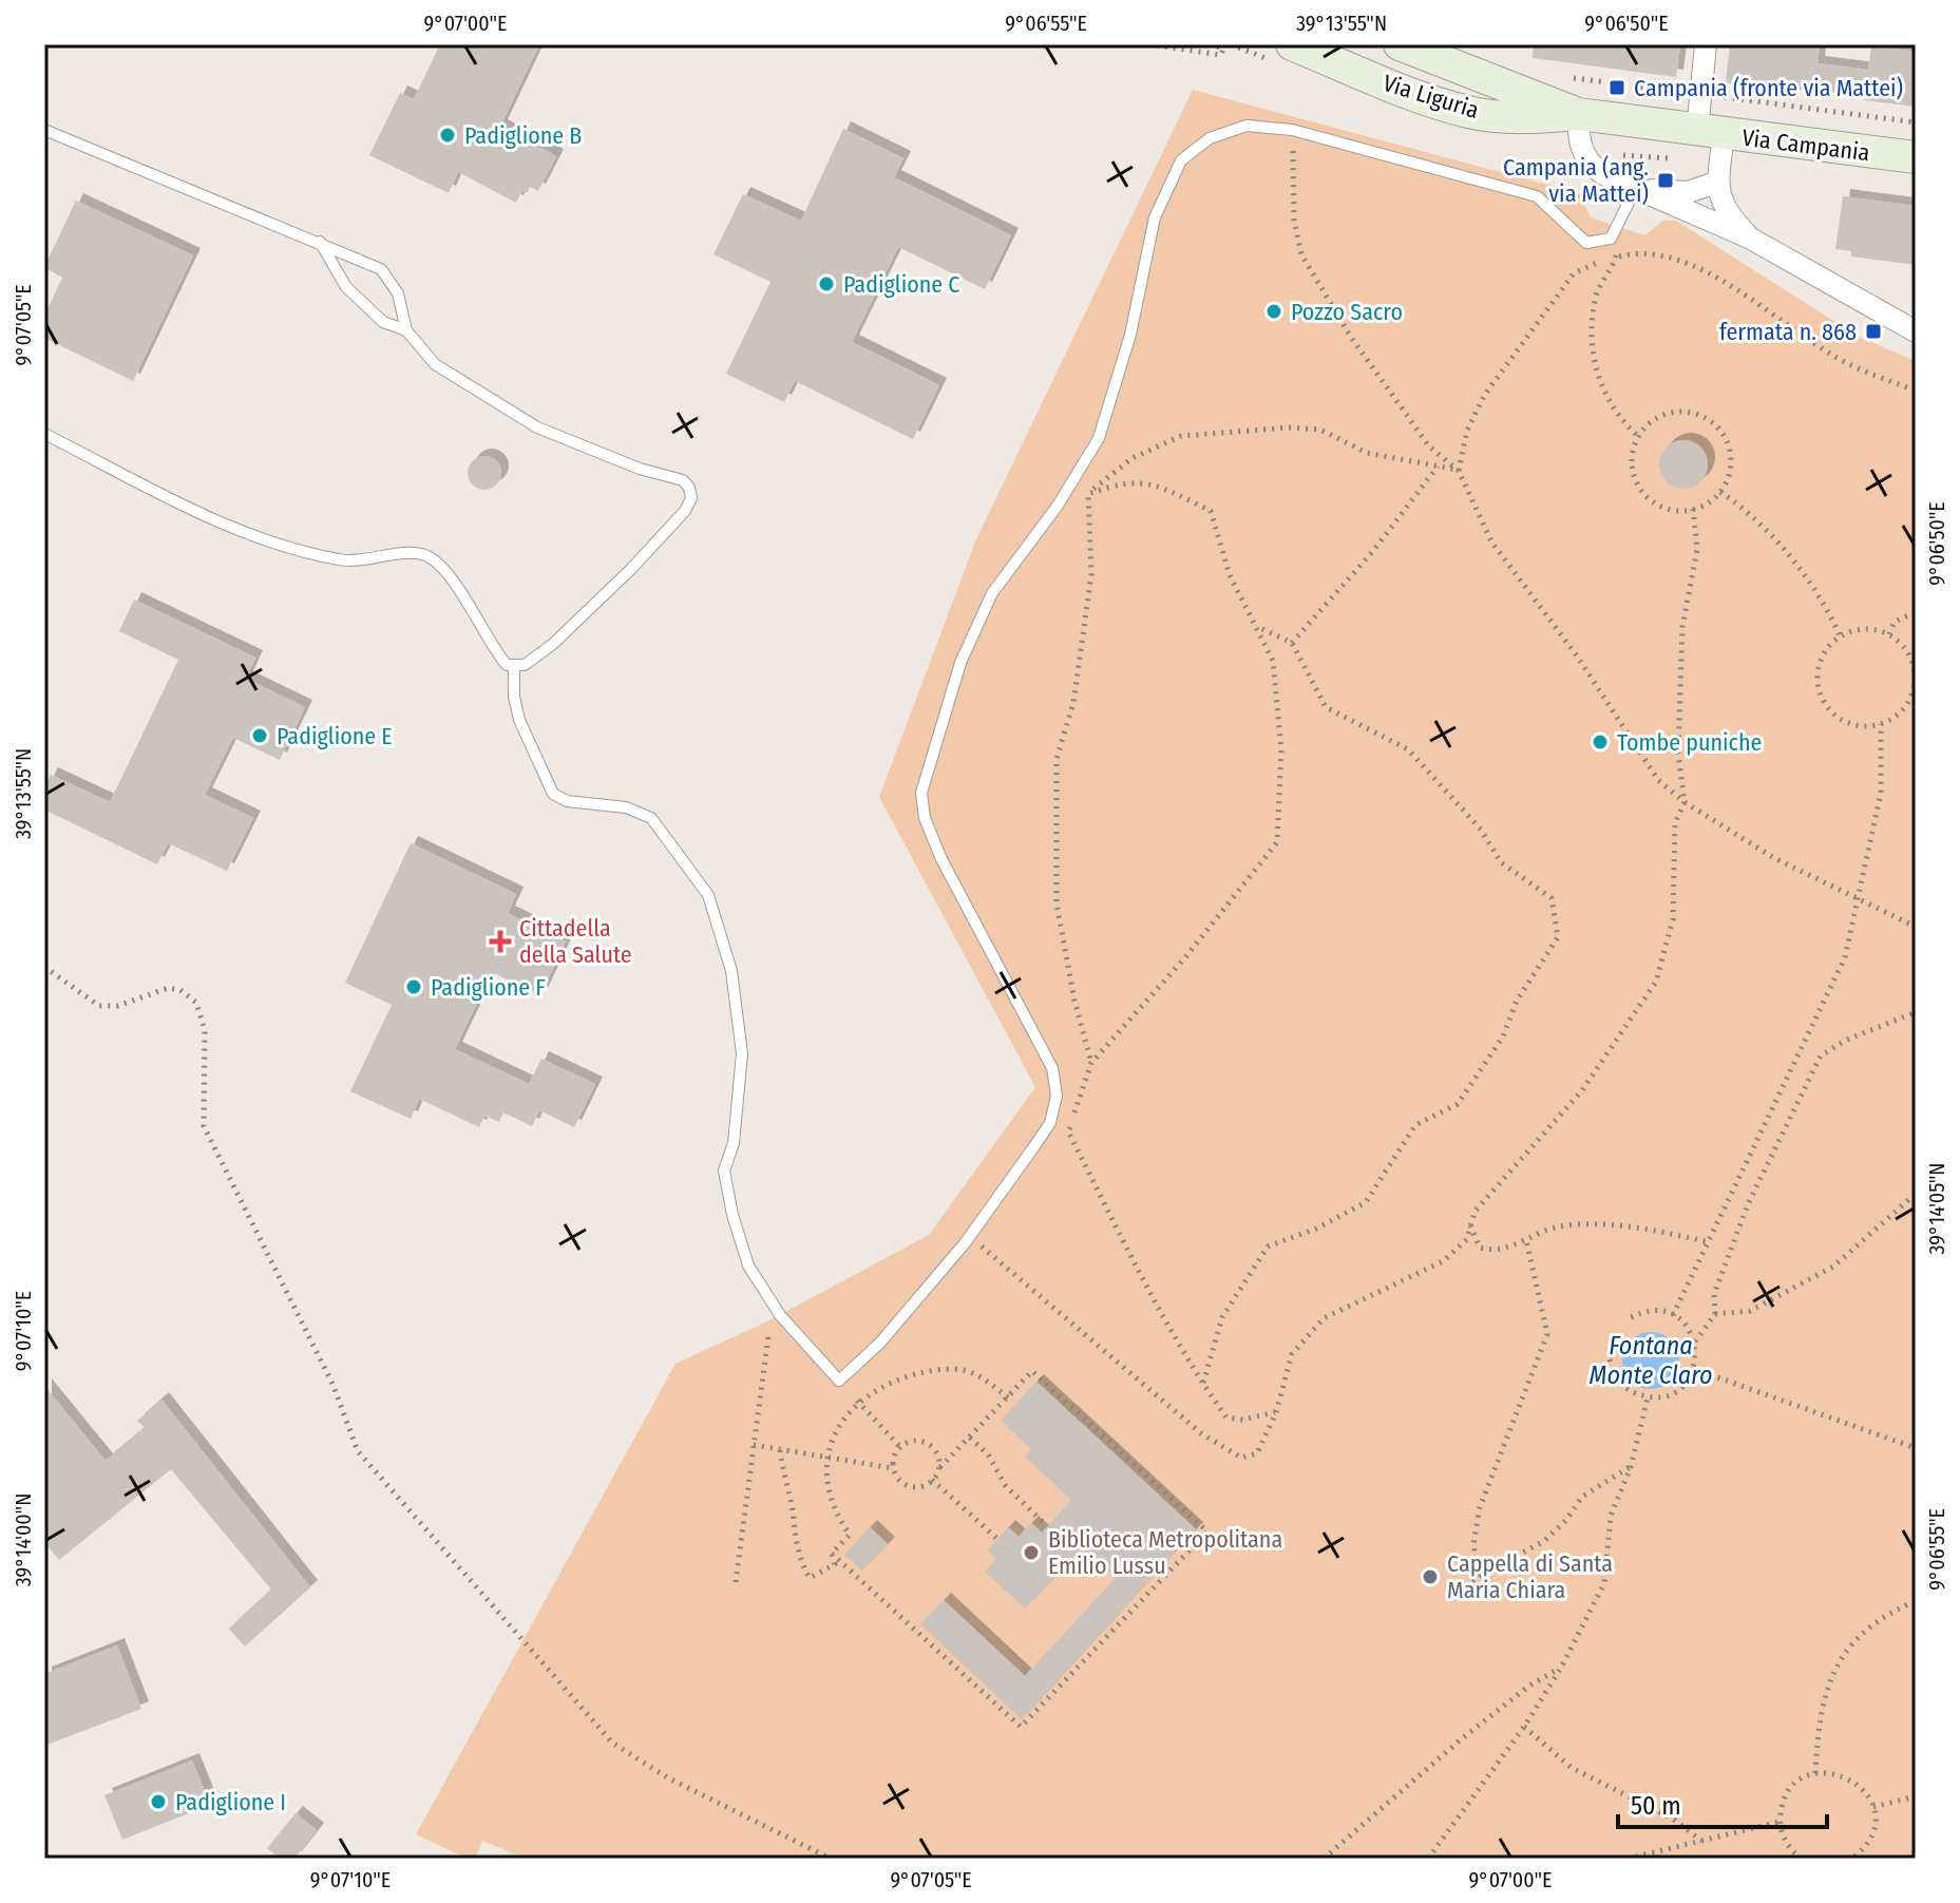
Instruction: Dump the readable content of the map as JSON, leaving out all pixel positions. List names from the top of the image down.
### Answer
{
  "streets": {
    "street": ["Via Liguria", "Via Campania"]
  },
  "crossings": [
    ["Via Liguria", "Via Campania"]
  ],
  "water": ["Fontana Monte Claro"],
  "places": {
    "transit": ["Campania (fronte via Mattei)", "Campania (ang. via Mattei)", "fermata n. 868"],
    "other": [
      "Padiglione B",
      "Padiglione C",
      "Pozzo Sacro",
      "Padiglione E",
      "Tombe puniche",
      "Padiglione F",
      "Biblioteca Metropolitana Emilio Lussu",
      "Cappella di Santa Maria Chiara",
      "Padiglione I"
    ],
    "health": ["Cittadella della Salute"]
  },
  "scale_bar": "50 m",
  "coordinates": [
    "9°07'00\"E",
    "9°06'55\"E",
    "39°13'55\"N",
    "9°06'50\"E",
    "9°07'05\"E",
    "39°14'05\"N",
    "9°07'10\"E",
    "39°14'00\"N"
  ]
}
